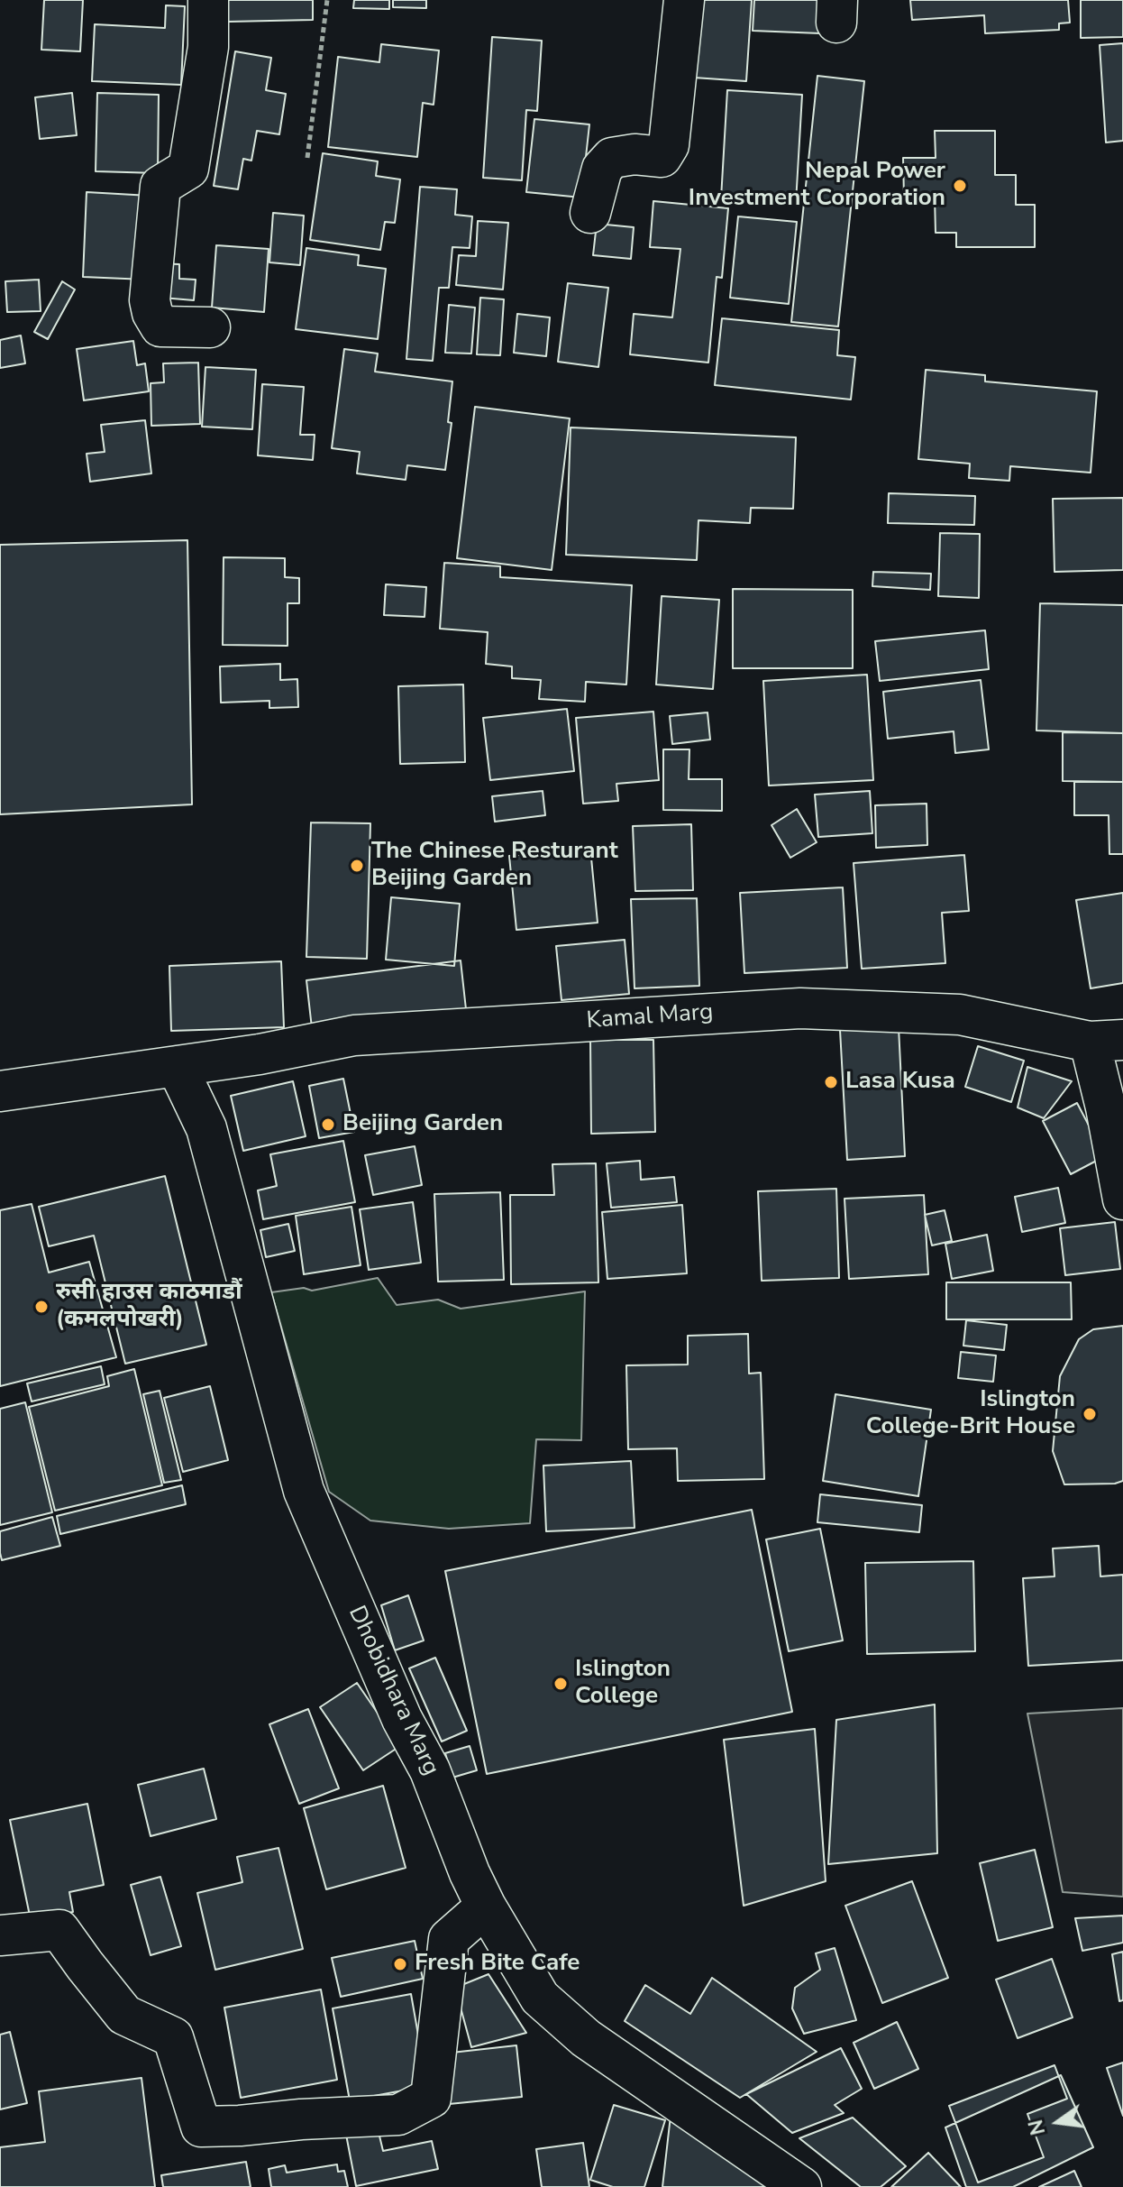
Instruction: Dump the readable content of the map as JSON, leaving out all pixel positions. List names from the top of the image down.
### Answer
{
  "streets": {
    "street": ["Kamal Marg", "Dhobidhara Marg"]
  },
  "crossings": [
    ["Kamal Marg", "Dhobidhara Marg"]
  ],
  "places": [
    "Nepal Power Investment Corporation",
    "The Chinese Resturant Beijing Garden",
    "Lasa Kusa",
    "Beijing Garden",
    "रुसी हाउस काठमाडौं (कमलपोखरी)",
    "Islington College-Brit House",
    "Islington College",
    "Fresh Bite Cafe"
  ],
  "north": "left"
}
